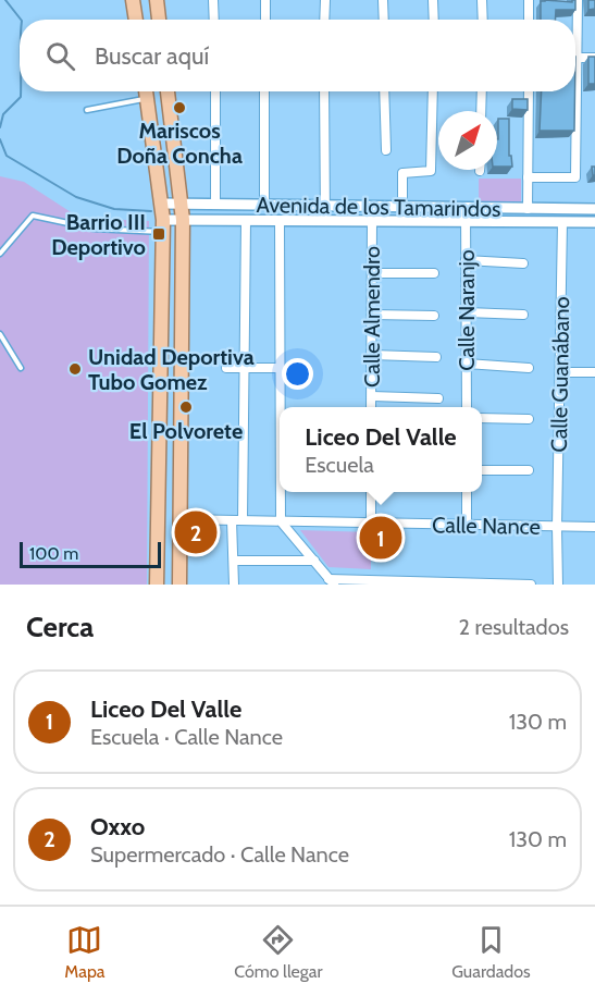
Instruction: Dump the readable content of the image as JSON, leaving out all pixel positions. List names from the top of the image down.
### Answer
{
  "streets": {
    "street": [
      "Avenida de los Tamarindos",
      "Calle Naranjo",
      "Calle Almendro",
      "Calle Guanábano",
      "Calle Nance"
    ]
  },
  "crossings": [
    ["Avenida de los Tamarindos", "Calle Naranjo"],
    ["Calle Guanábano", "Calle Nance"]
  ],
  "places": {
    "other": ["Mariscos Doña Concha", "Unidad Deportiva Tubo Gomez", "El Polvorete"],
    "transit": ["Barrio III Deportivo"]
  },
  "scale_bar": "100 m",
  "north": "top right",
  "page": {
    "search": "Buscar aquí",
    "popup": ["Liceo Del Valle", "Escuela"],
    "pins": ["2", "1"],
    "scale": "100 m",
    "heading": ["Cerca", "2 resultados"],
    "list": [
      {
        "mark": "1",
        "name": "Liceo Del Valle",
        "note": "Escuela · Calle Nance",
        "value": "130 m"
      },
      {
        "mark": "2",
        "name": "Oxxo",
        "note": "Supermercado · Calle Nance",
        "value": "130 m"
      }
    ],
    "nav": ["Mapa", "Cómo llegar", "Guardados"]
  }
}
